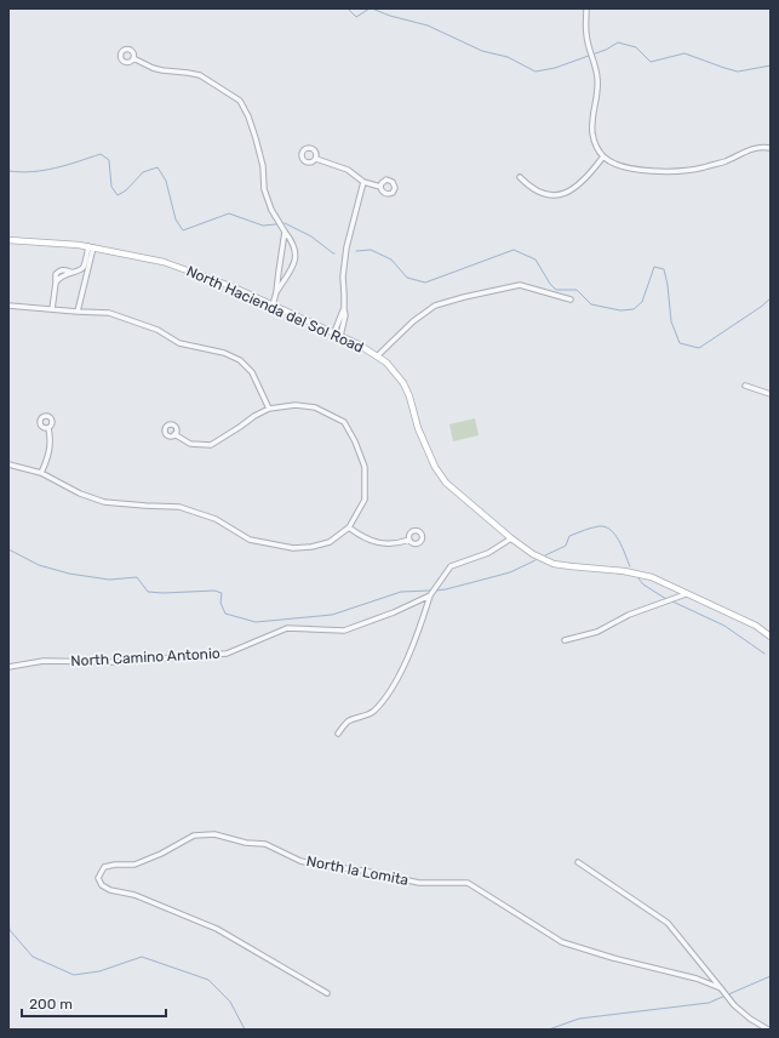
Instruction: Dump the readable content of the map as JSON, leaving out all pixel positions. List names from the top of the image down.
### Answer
{
  "streets": {
    "street": ["North Hacienda del Sol Road", "North Camino Antonio", "North la Lomita"]
  },
  "scale_bar": "200 m"
}
